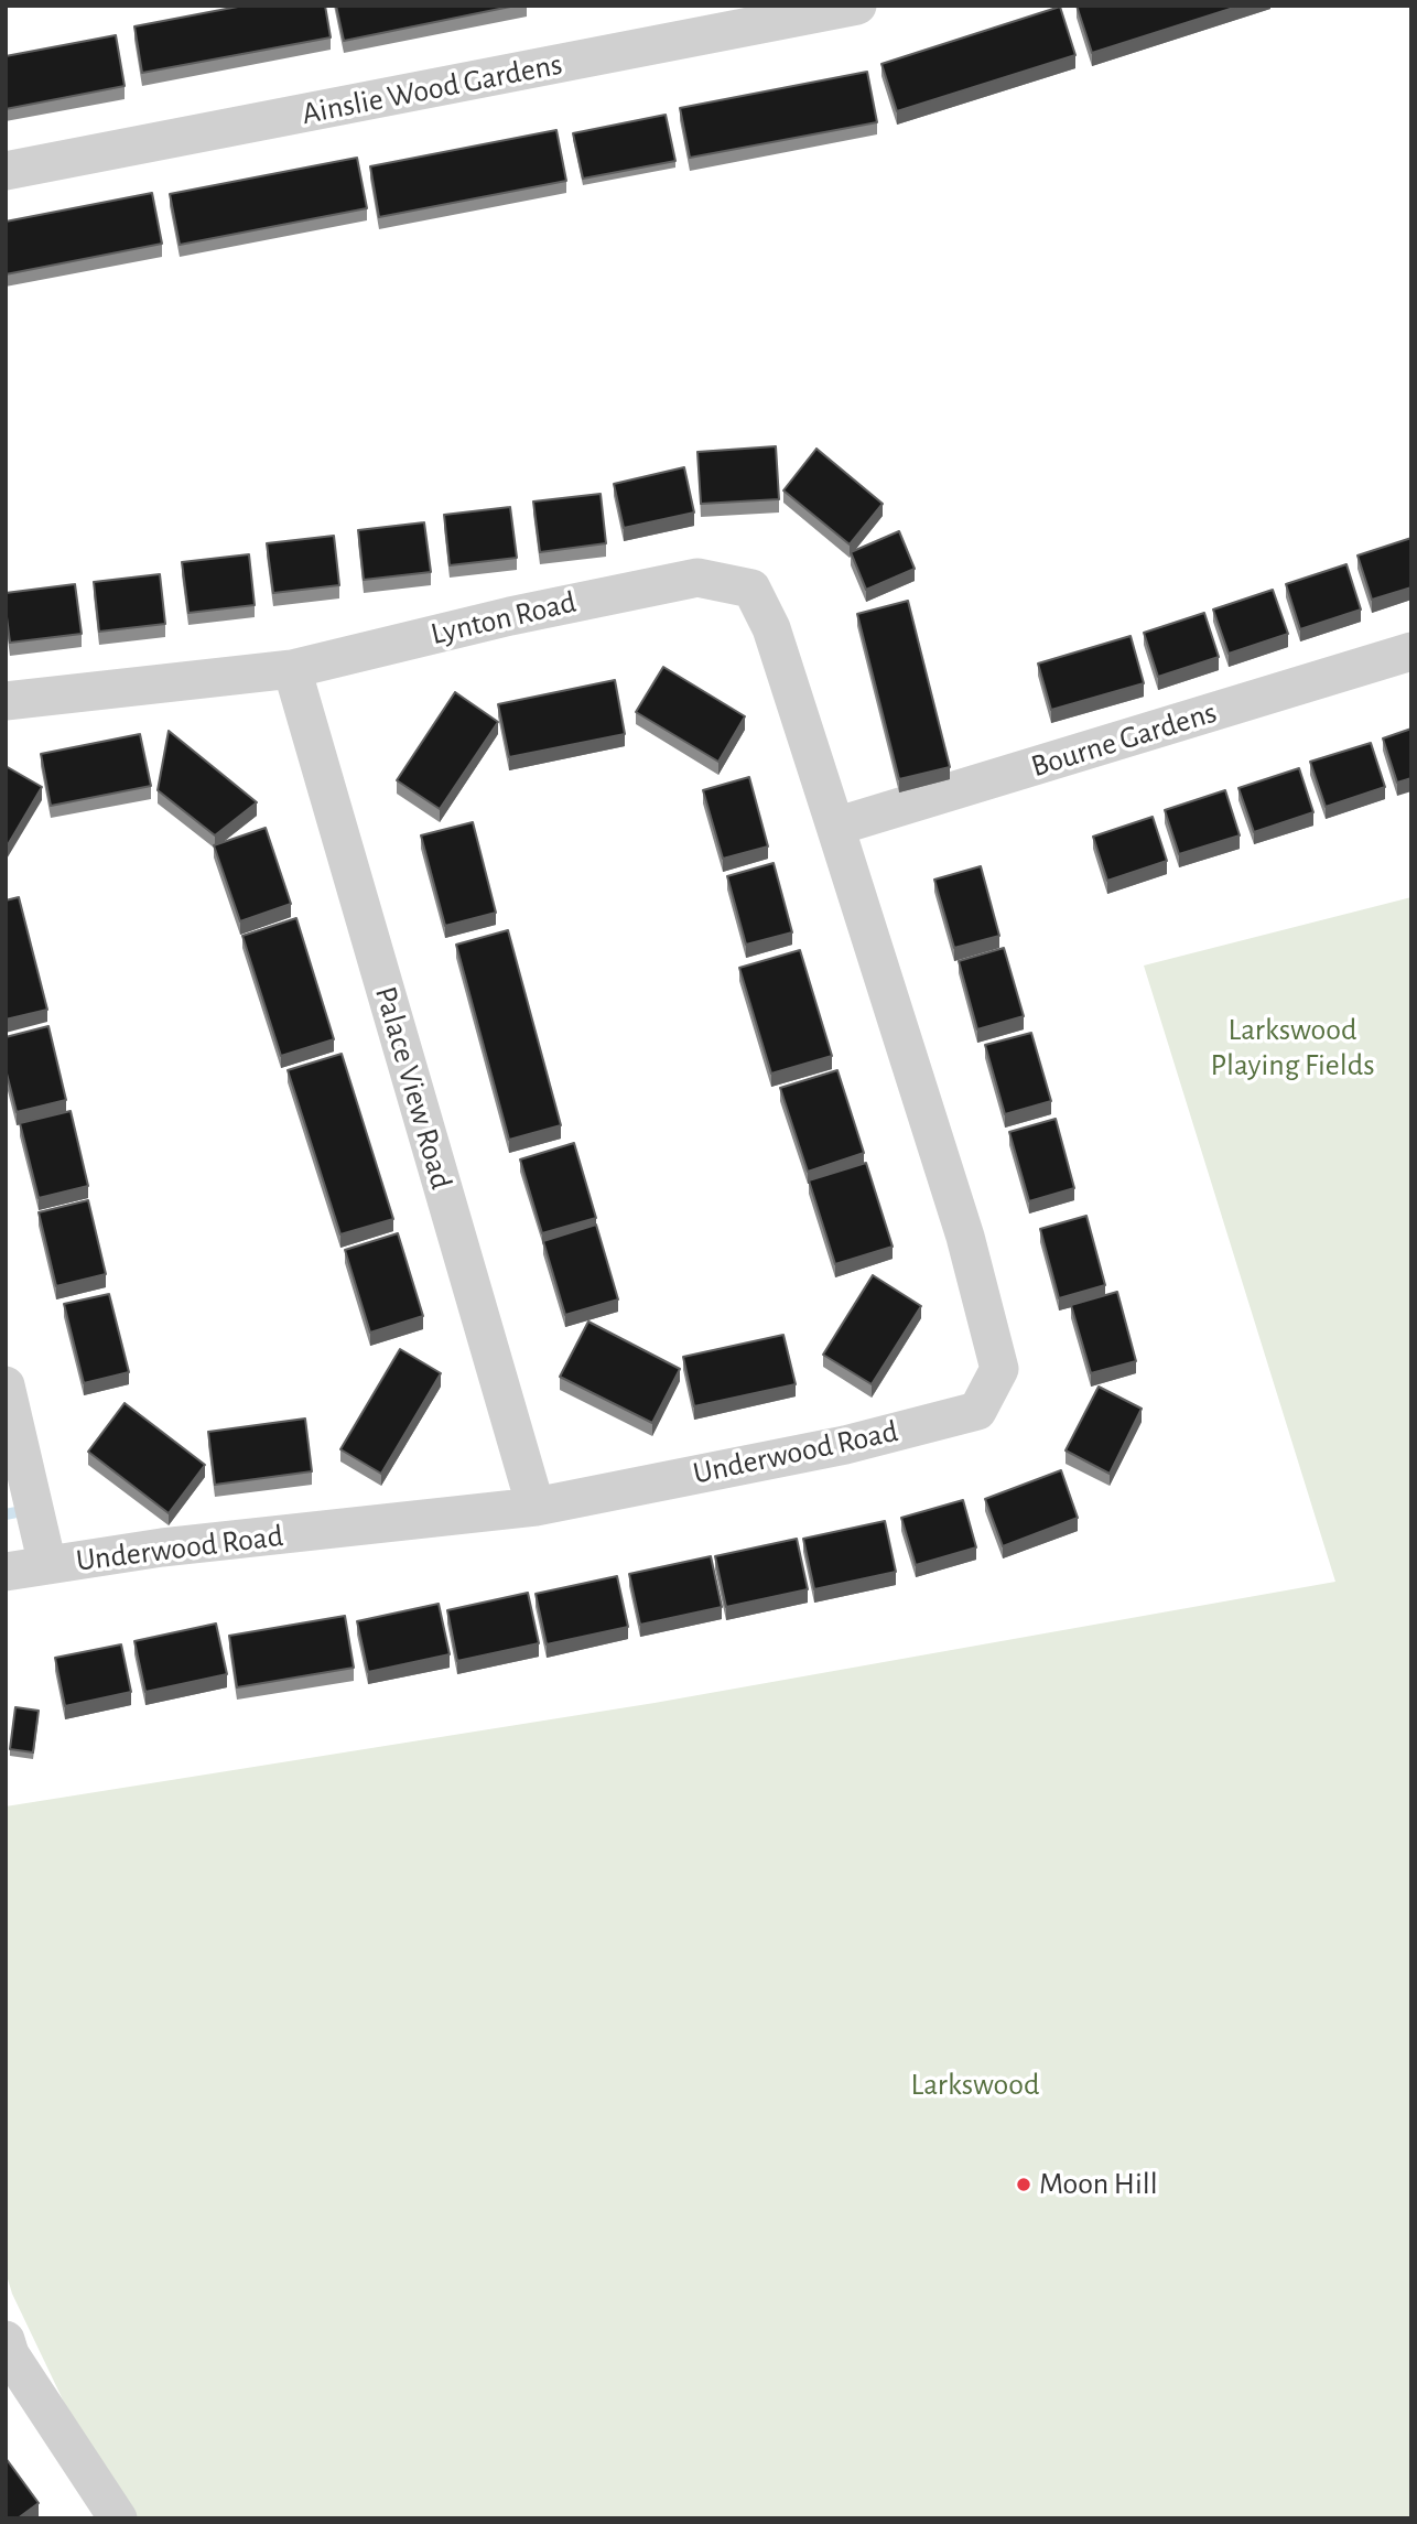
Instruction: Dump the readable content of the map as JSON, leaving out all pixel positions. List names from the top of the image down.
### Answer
{
  "streets": {
    "street": [
      "Ainslie Wood Gardens",
      "Lynton Road",
      "Bourne Gardens",
      "Palace View Road",
      "Underwood Road"
    ]
  },
  "crossings": [
    ["Lynton Road", "Bourne Gardens"],
    ["Lynton Road", "Palace View Road"],
    ["Lynton Road", "Underwood Road"],
    ["Bourne Gardens", "Underwood Road"],
    ["Palace View Road", "Underwood Road"]
  ],
  "parks": ["Larkswood Playing Fields", "Larkswood"],
  "places": ["Moon Hill"]
}
